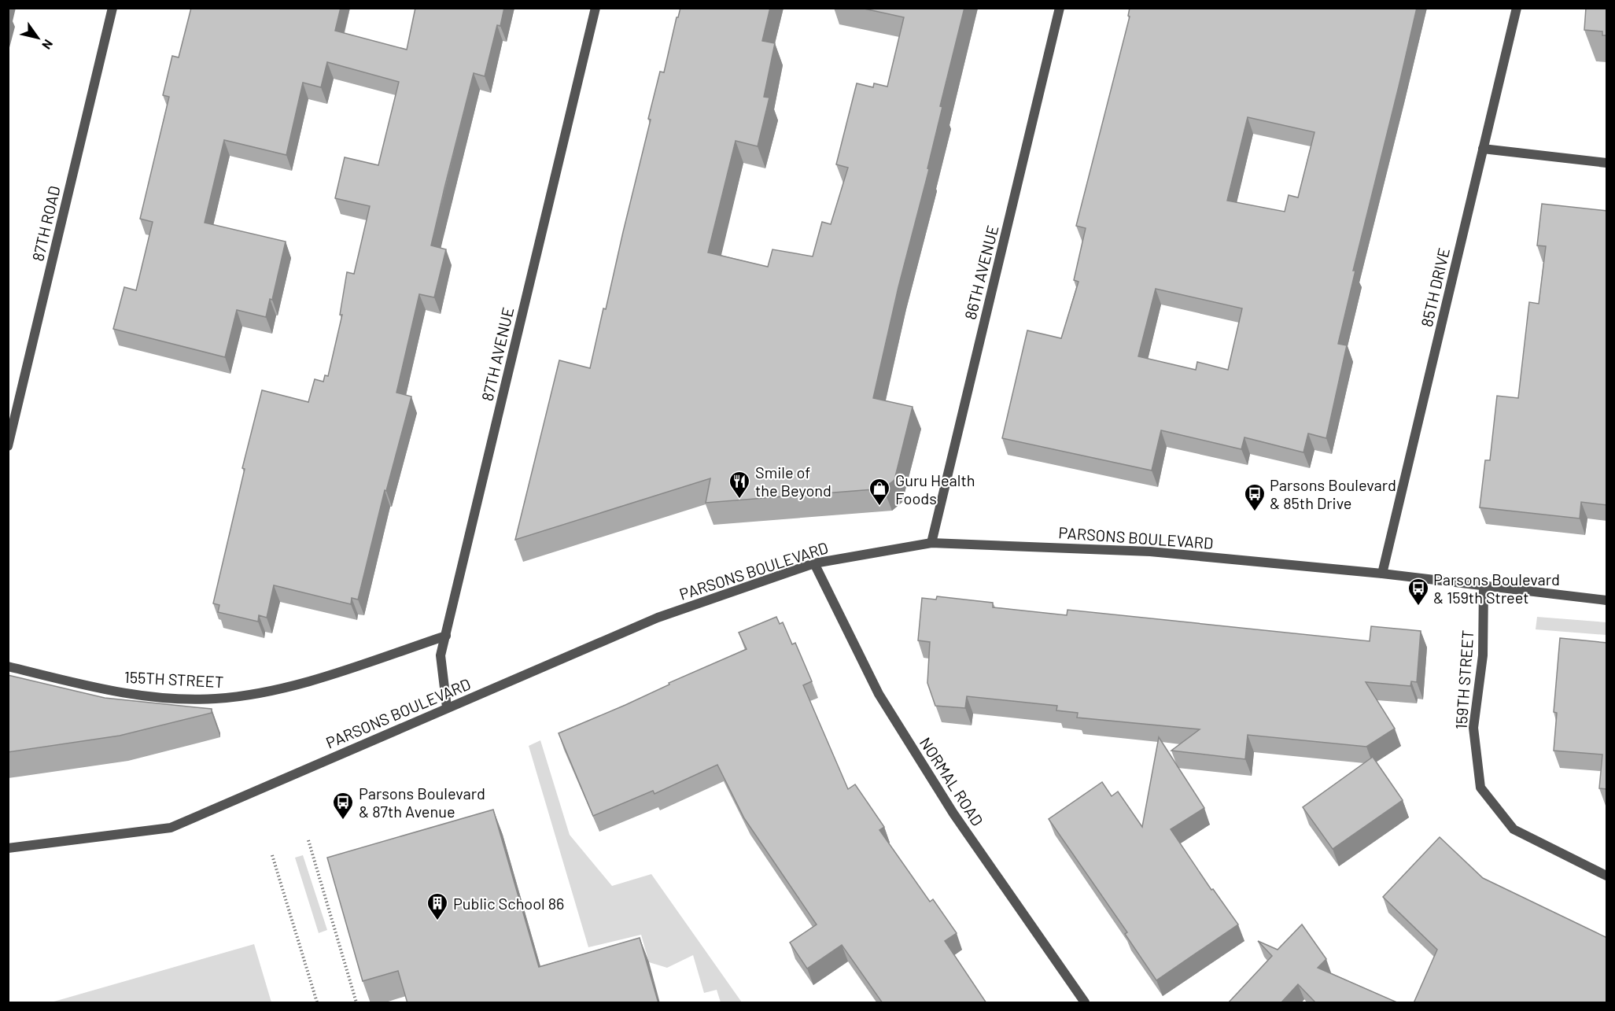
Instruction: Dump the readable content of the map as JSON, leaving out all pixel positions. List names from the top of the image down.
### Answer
{
  "streets": {
    "street": [
      "87TH ROAD",
      "86TH AVENUE",
      "85TH DRIVE",
      "87TH AVENUE",
      "PARSONS BOULEVARD",
      "155TH STREET",
      "159TH STREET",
      "NORMAL ROAD"
    ]
  },
  "crossings": [
    ["86TH AVENUE", "PARSONS BOULEVARD"],
    ["85TH DRIVE", "PARSONS BOULEVARD"],
    ["87TH AVENUE", "PARSONS BOULEVARD"],
    ["87TH AVENUE", "155TH STREET"],
    ["PARSONS BOULEVARD", "159TH STREET"],
    ["PARSONS BOULEVARD", "NORMAL ROAD"]
  ],
  "places": {
    "restaurant": ["Smile of the Beyond"],
    "shop": ["Guru Health Foods"],
    "bus stop": ["Parsons Boulevard & 85th Drive", "Parsons Boulevard & 159th Street", "Parsons Boulevard & 87th Avenue"],
    "building": ["Public School 86"]
  },
  "north": "bottom right"
}
